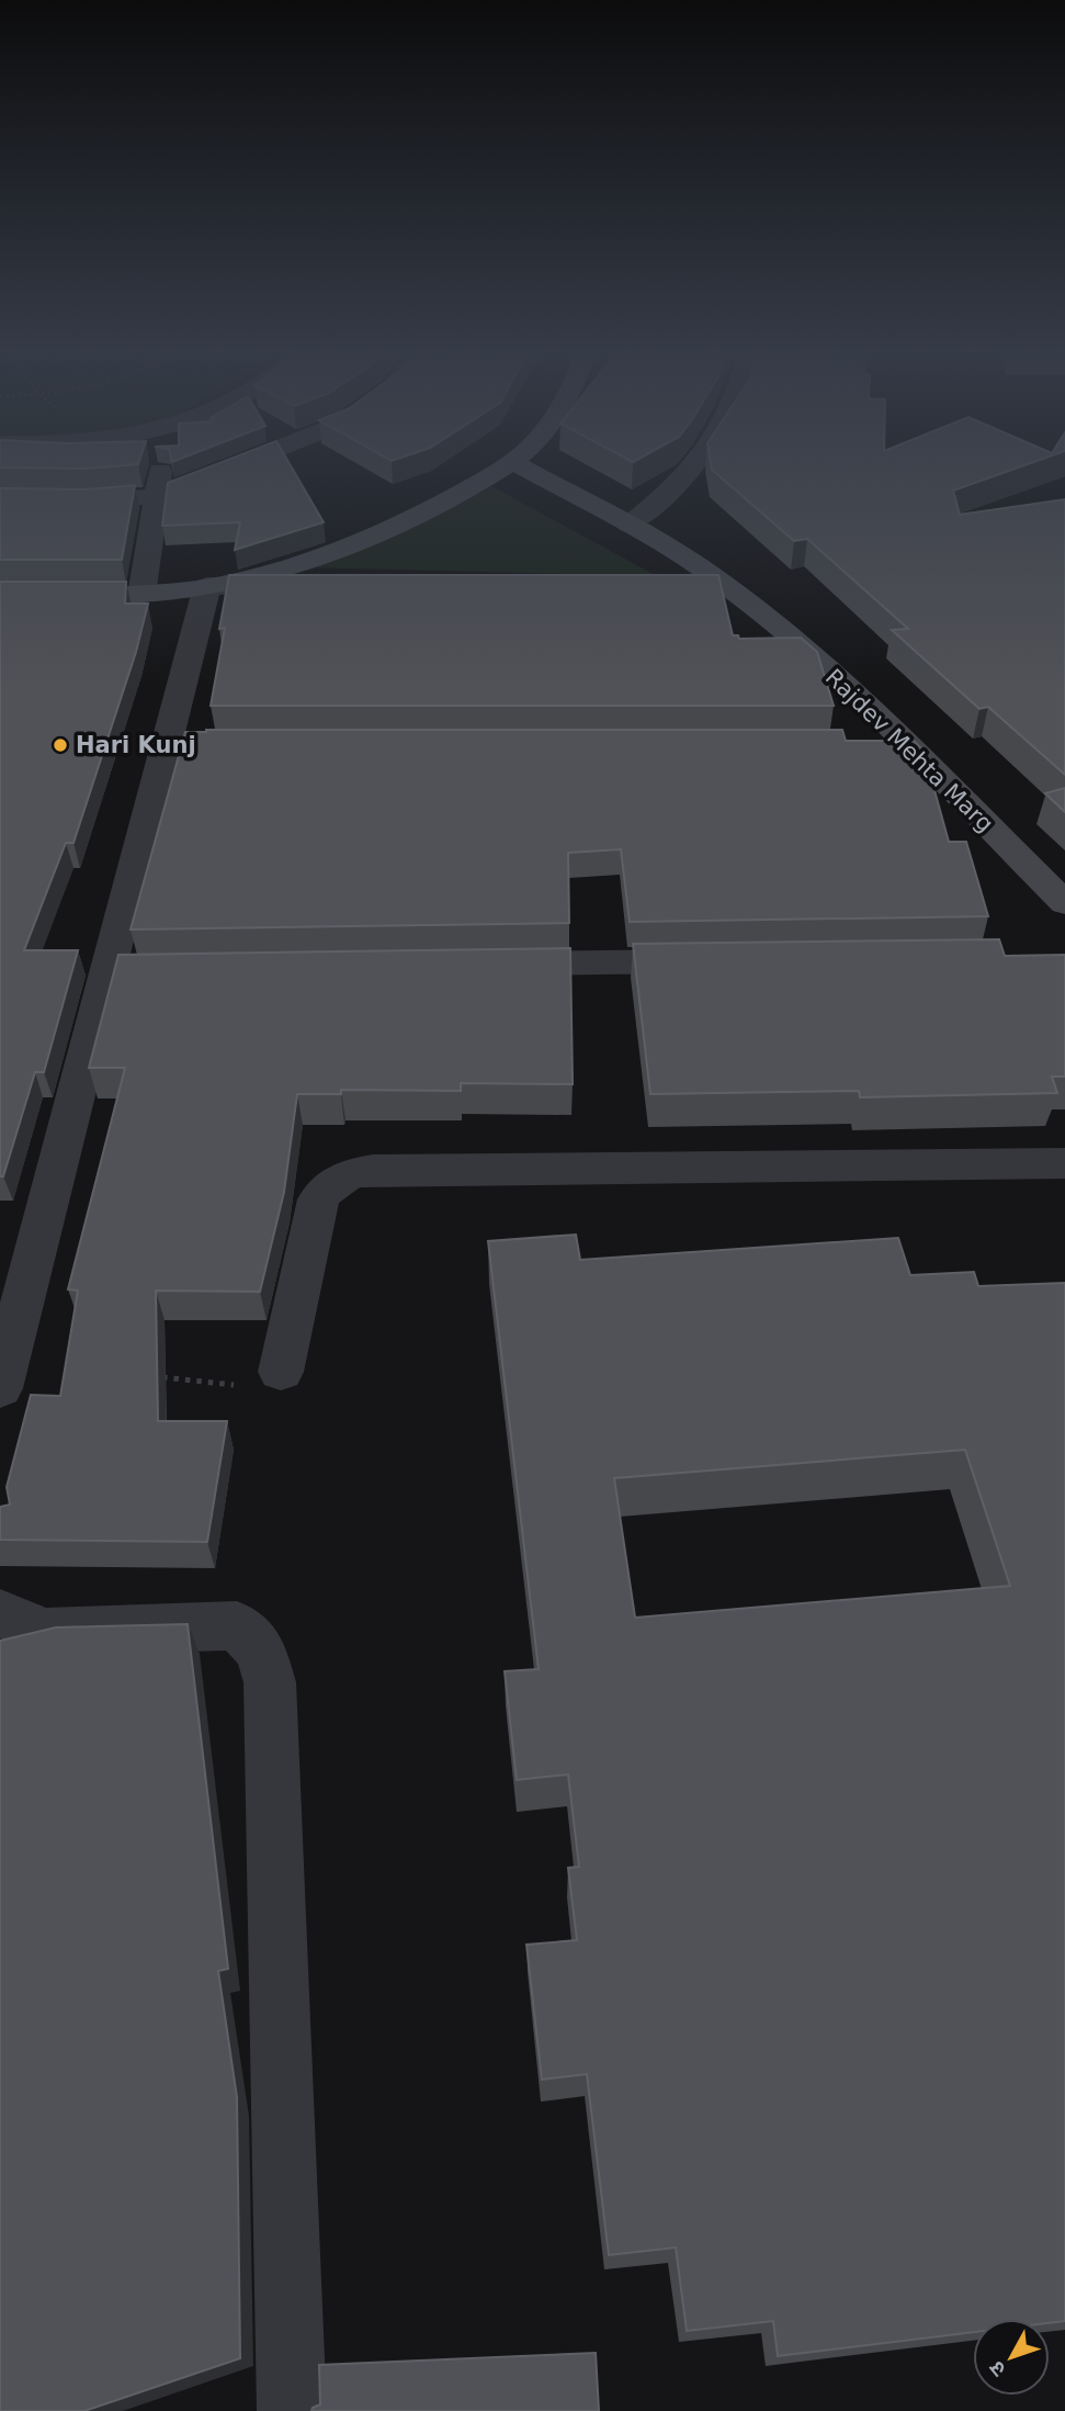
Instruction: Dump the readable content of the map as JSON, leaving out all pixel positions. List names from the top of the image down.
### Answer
{
  "streets": {
    "street": ["Rajdev Mehta Marg"]
  },
  "places": ["Hari Kunj"],
  "north": "bottom left"
}
